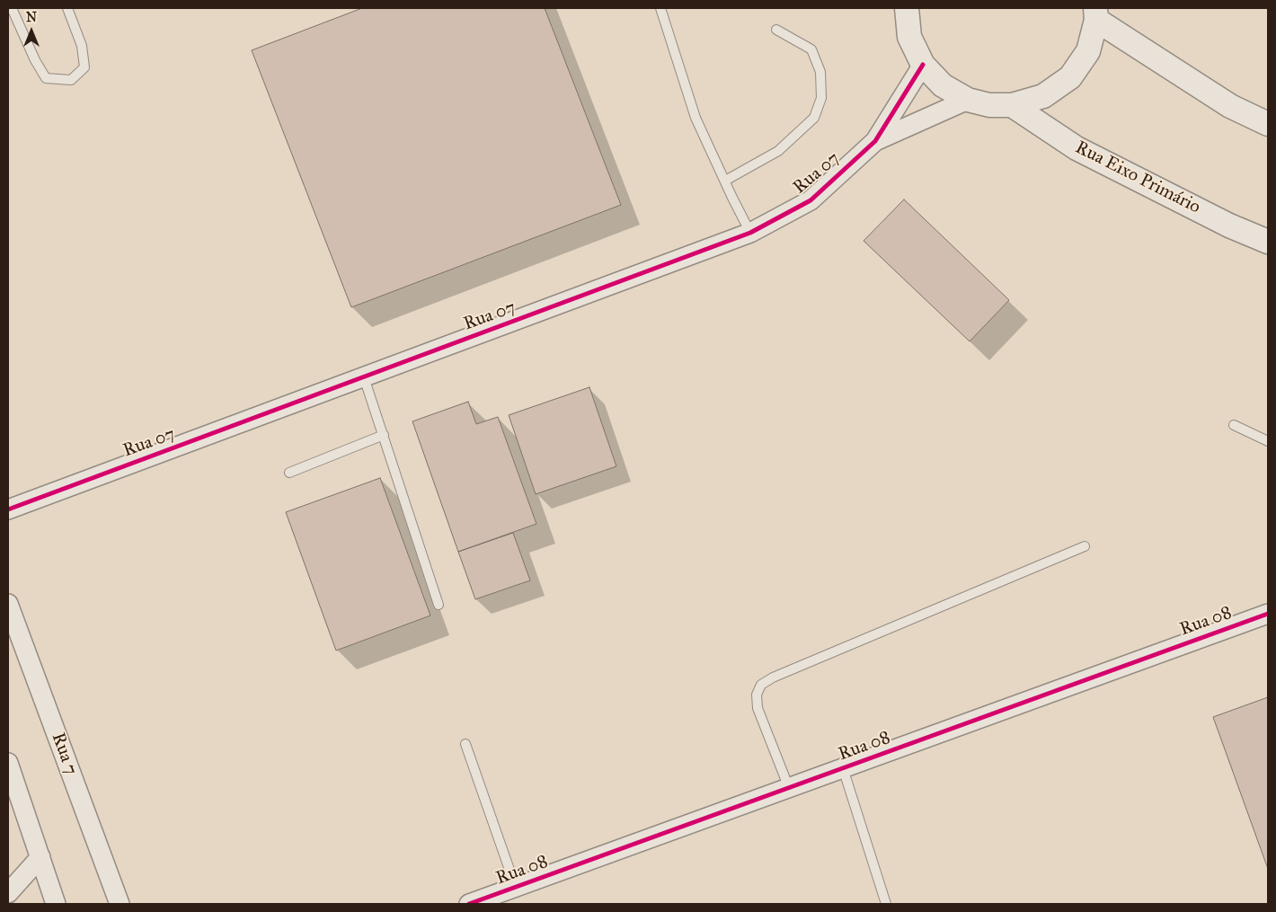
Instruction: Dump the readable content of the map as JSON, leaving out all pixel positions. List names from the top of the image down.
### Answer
{
  "streets": {
    "street": [
      "Rua 07",
      "Rua Eixo Primário",
      "Rua 08",
      "Rua 7"
    ]
  },
  "north": "top"
}
